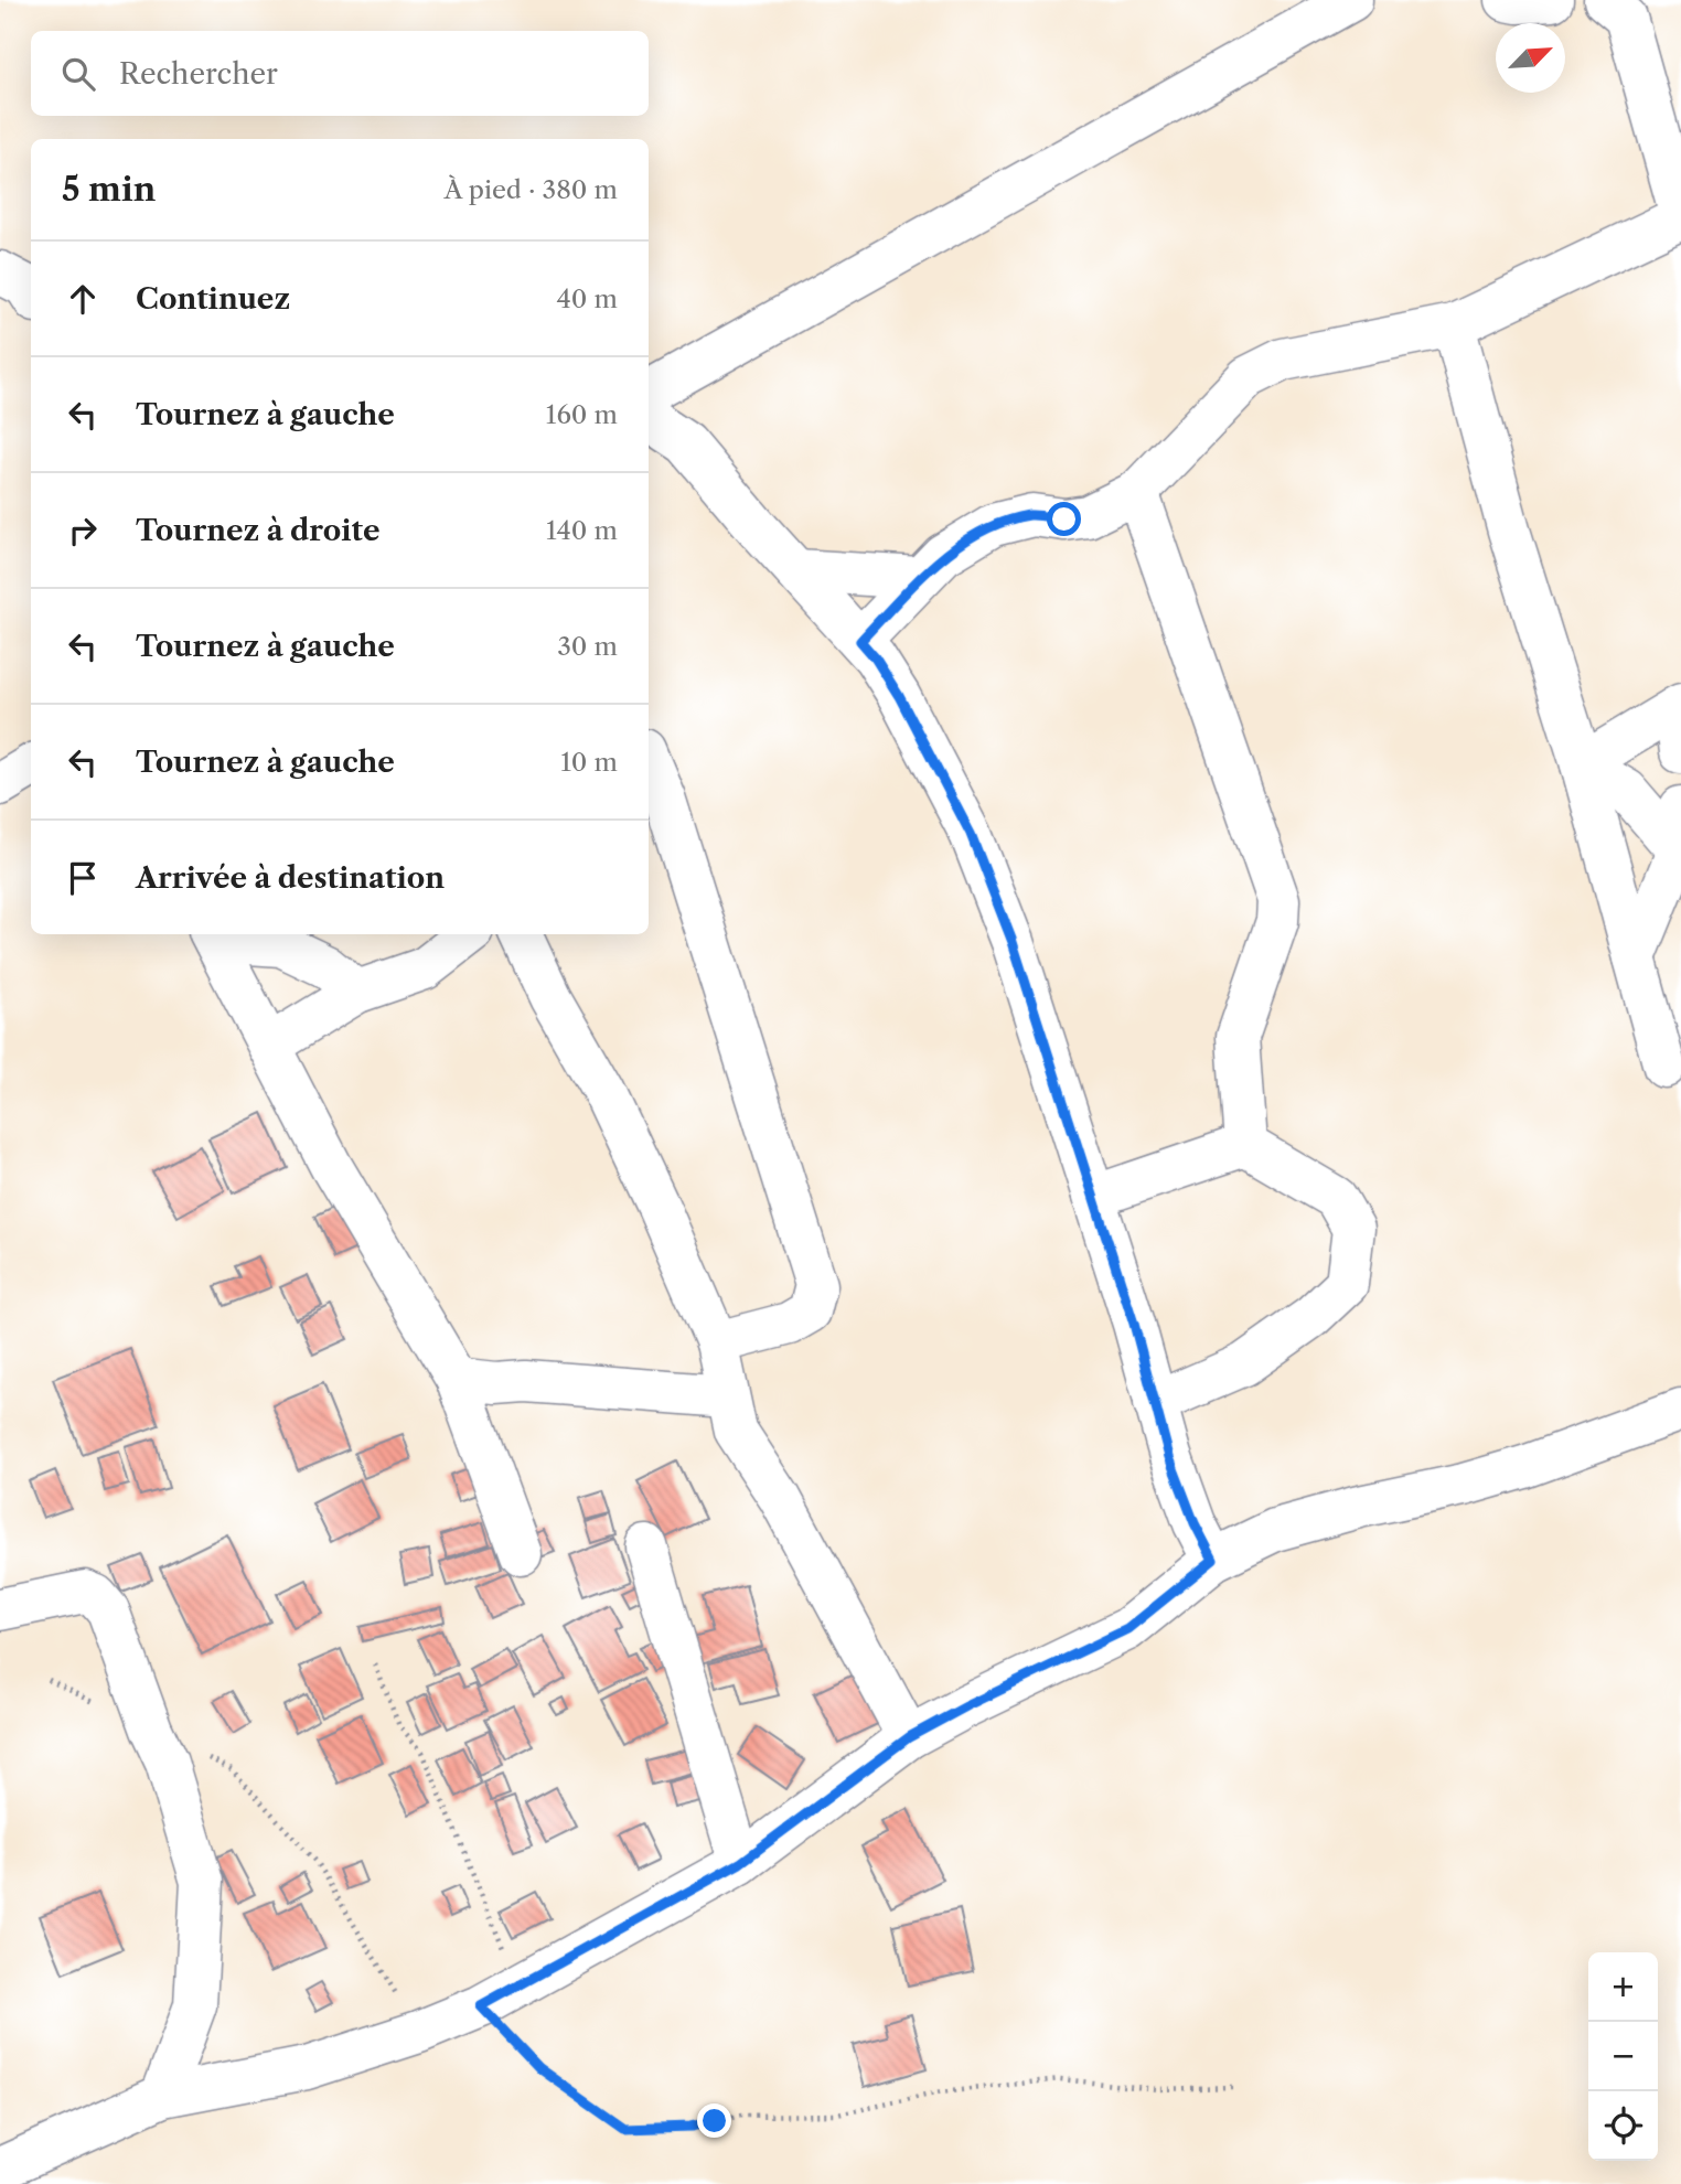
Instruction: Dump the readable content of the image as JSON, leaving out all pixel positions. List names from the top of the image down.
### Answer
{
  "north": "top right",
  "page": {
    "search": "Rechercher",
    "heading": ["5 min", "À pied · 380 m"],
    "list": [
      ["Continuez", "40 m"],
      ["Tournez à gauche", "160 m"],
      ["Tournez à droite", "140 m"],
      ["Tournez à gauche", "30 m"],
      ["Tournez à gauche", "10 m"],
      "Arrivée à destination"
    ],
    "map_buttons": ["+", "−"]
  }
}
